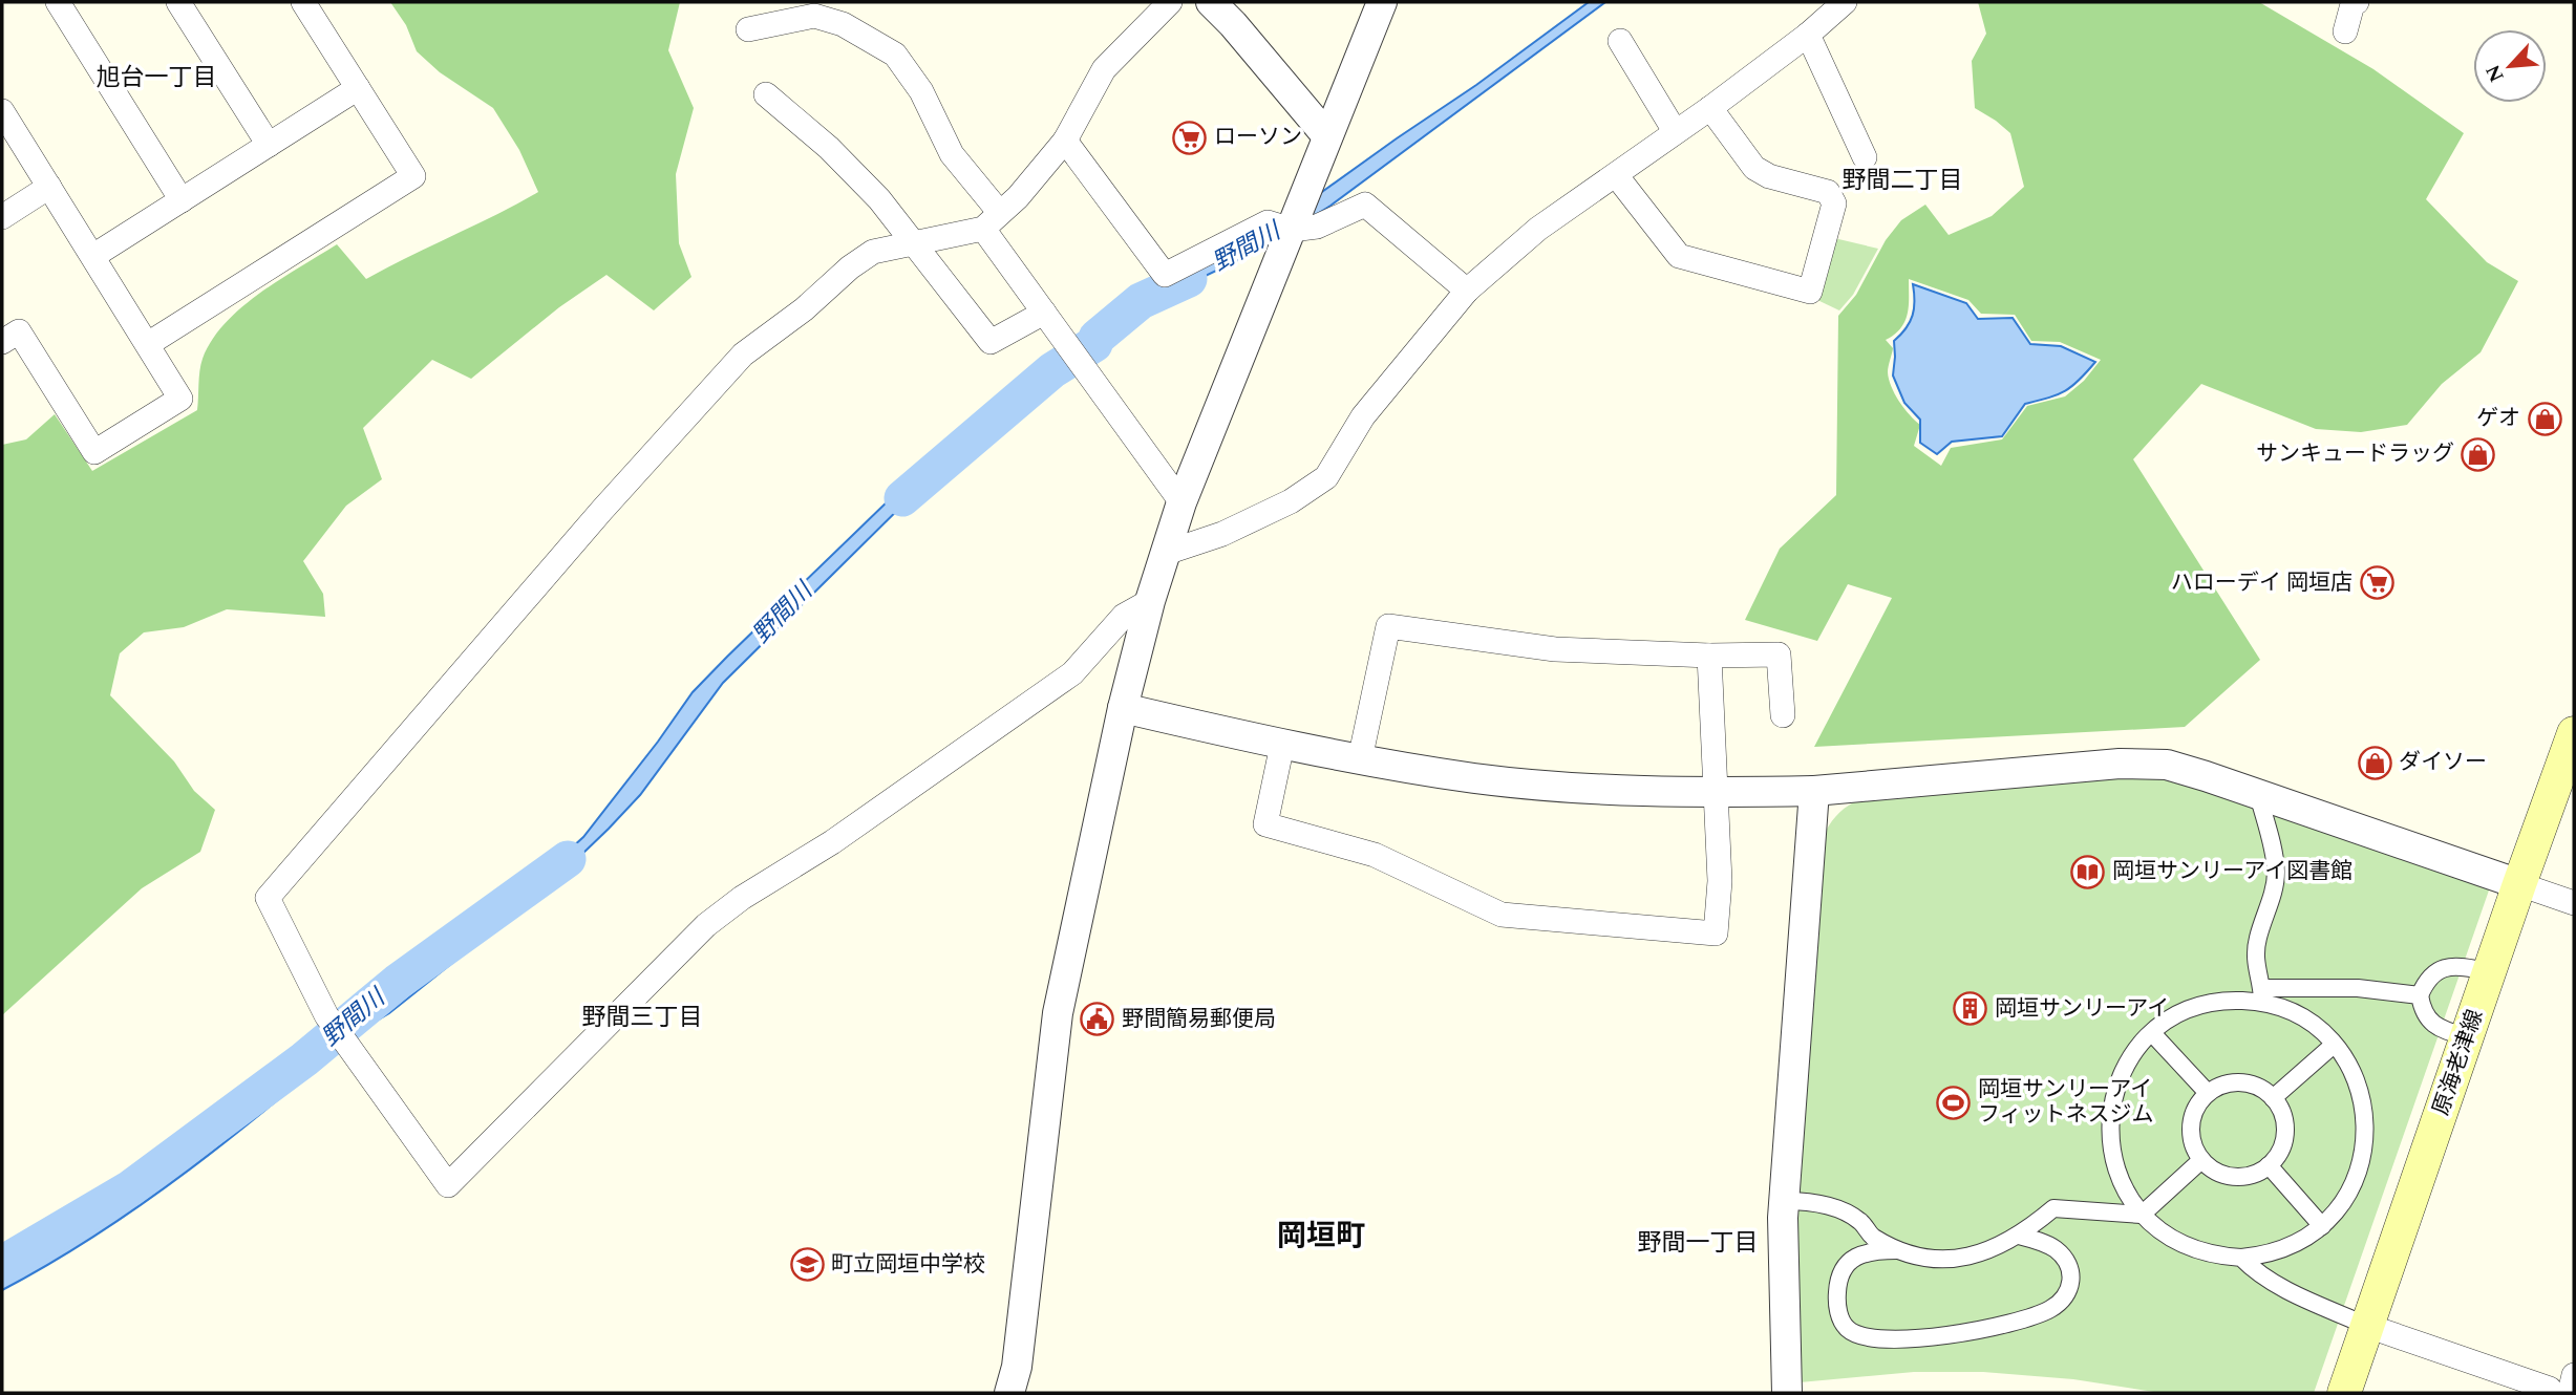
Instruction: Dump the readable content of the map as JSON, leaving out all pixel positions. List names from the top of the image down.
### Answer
{
  "streets": {
    "main road": ["原海老津線"]
  },
  "districts": [
    "旭台一丁目",
    "野間二丁目",
    "野間三丁目",
    "岡垣町",
    "野間一丁目"
  ],
  "water": ["野間川"],
  "places": {
    "supermarket": ["ローソン", "ハローデイ 岡垣店"],
    "shop": ["ゲオ", "サンキュードラッグ", "ダイソー"],
    "library": ["岡垣サンリーアイ図書館"],
    "building": ["岡垣サンリーアイ"],
    "public building": ["野間簡易郵便局"],
    "sports": ["岡垣サンリーアイ フィットネスジム"],
    "school or university": ["町立岡垣中学校"]
  },
  "north": "bottom left"
}
